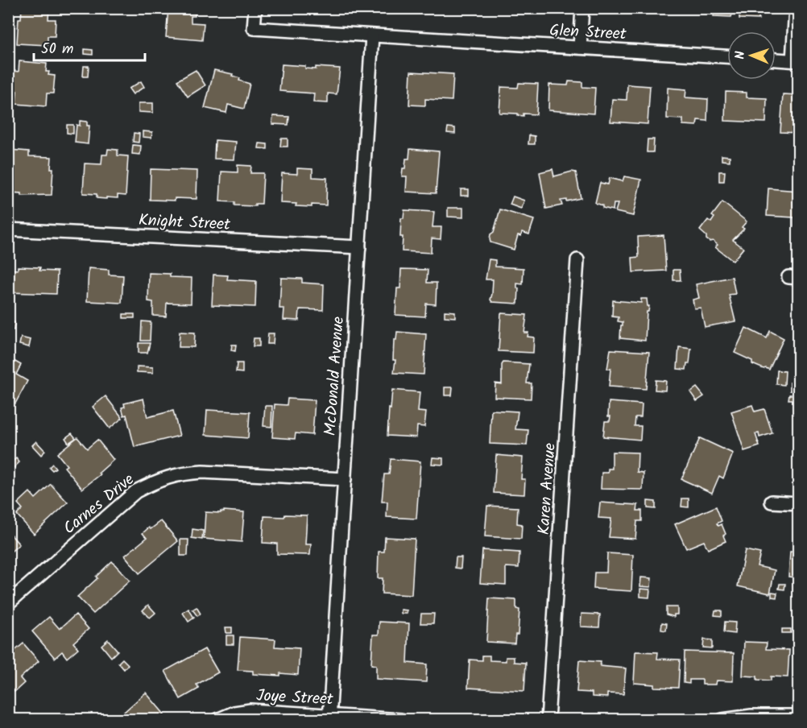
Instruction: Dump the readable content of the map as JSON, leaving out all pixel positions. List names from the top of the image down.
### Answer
{
  "streets": {
    "street": [
      "Glen Street",
      "Knight Street",
      "McDonald Avenue",
      "Karen Avenue",
      "Carnes Drive",
      "Joye Street"
    ]
  },
  "crossings": [
    ["Glen Street", "McDonald Avenue"],
    ["Knight Street", "McDonald Avenue"],
    ["McDonald Avenue", "Carnes Drive"],
    ["McDonald Avenue", "Joye Street"]
  ],
  "scale_bar": "50 m",
  "north": "left"
}
